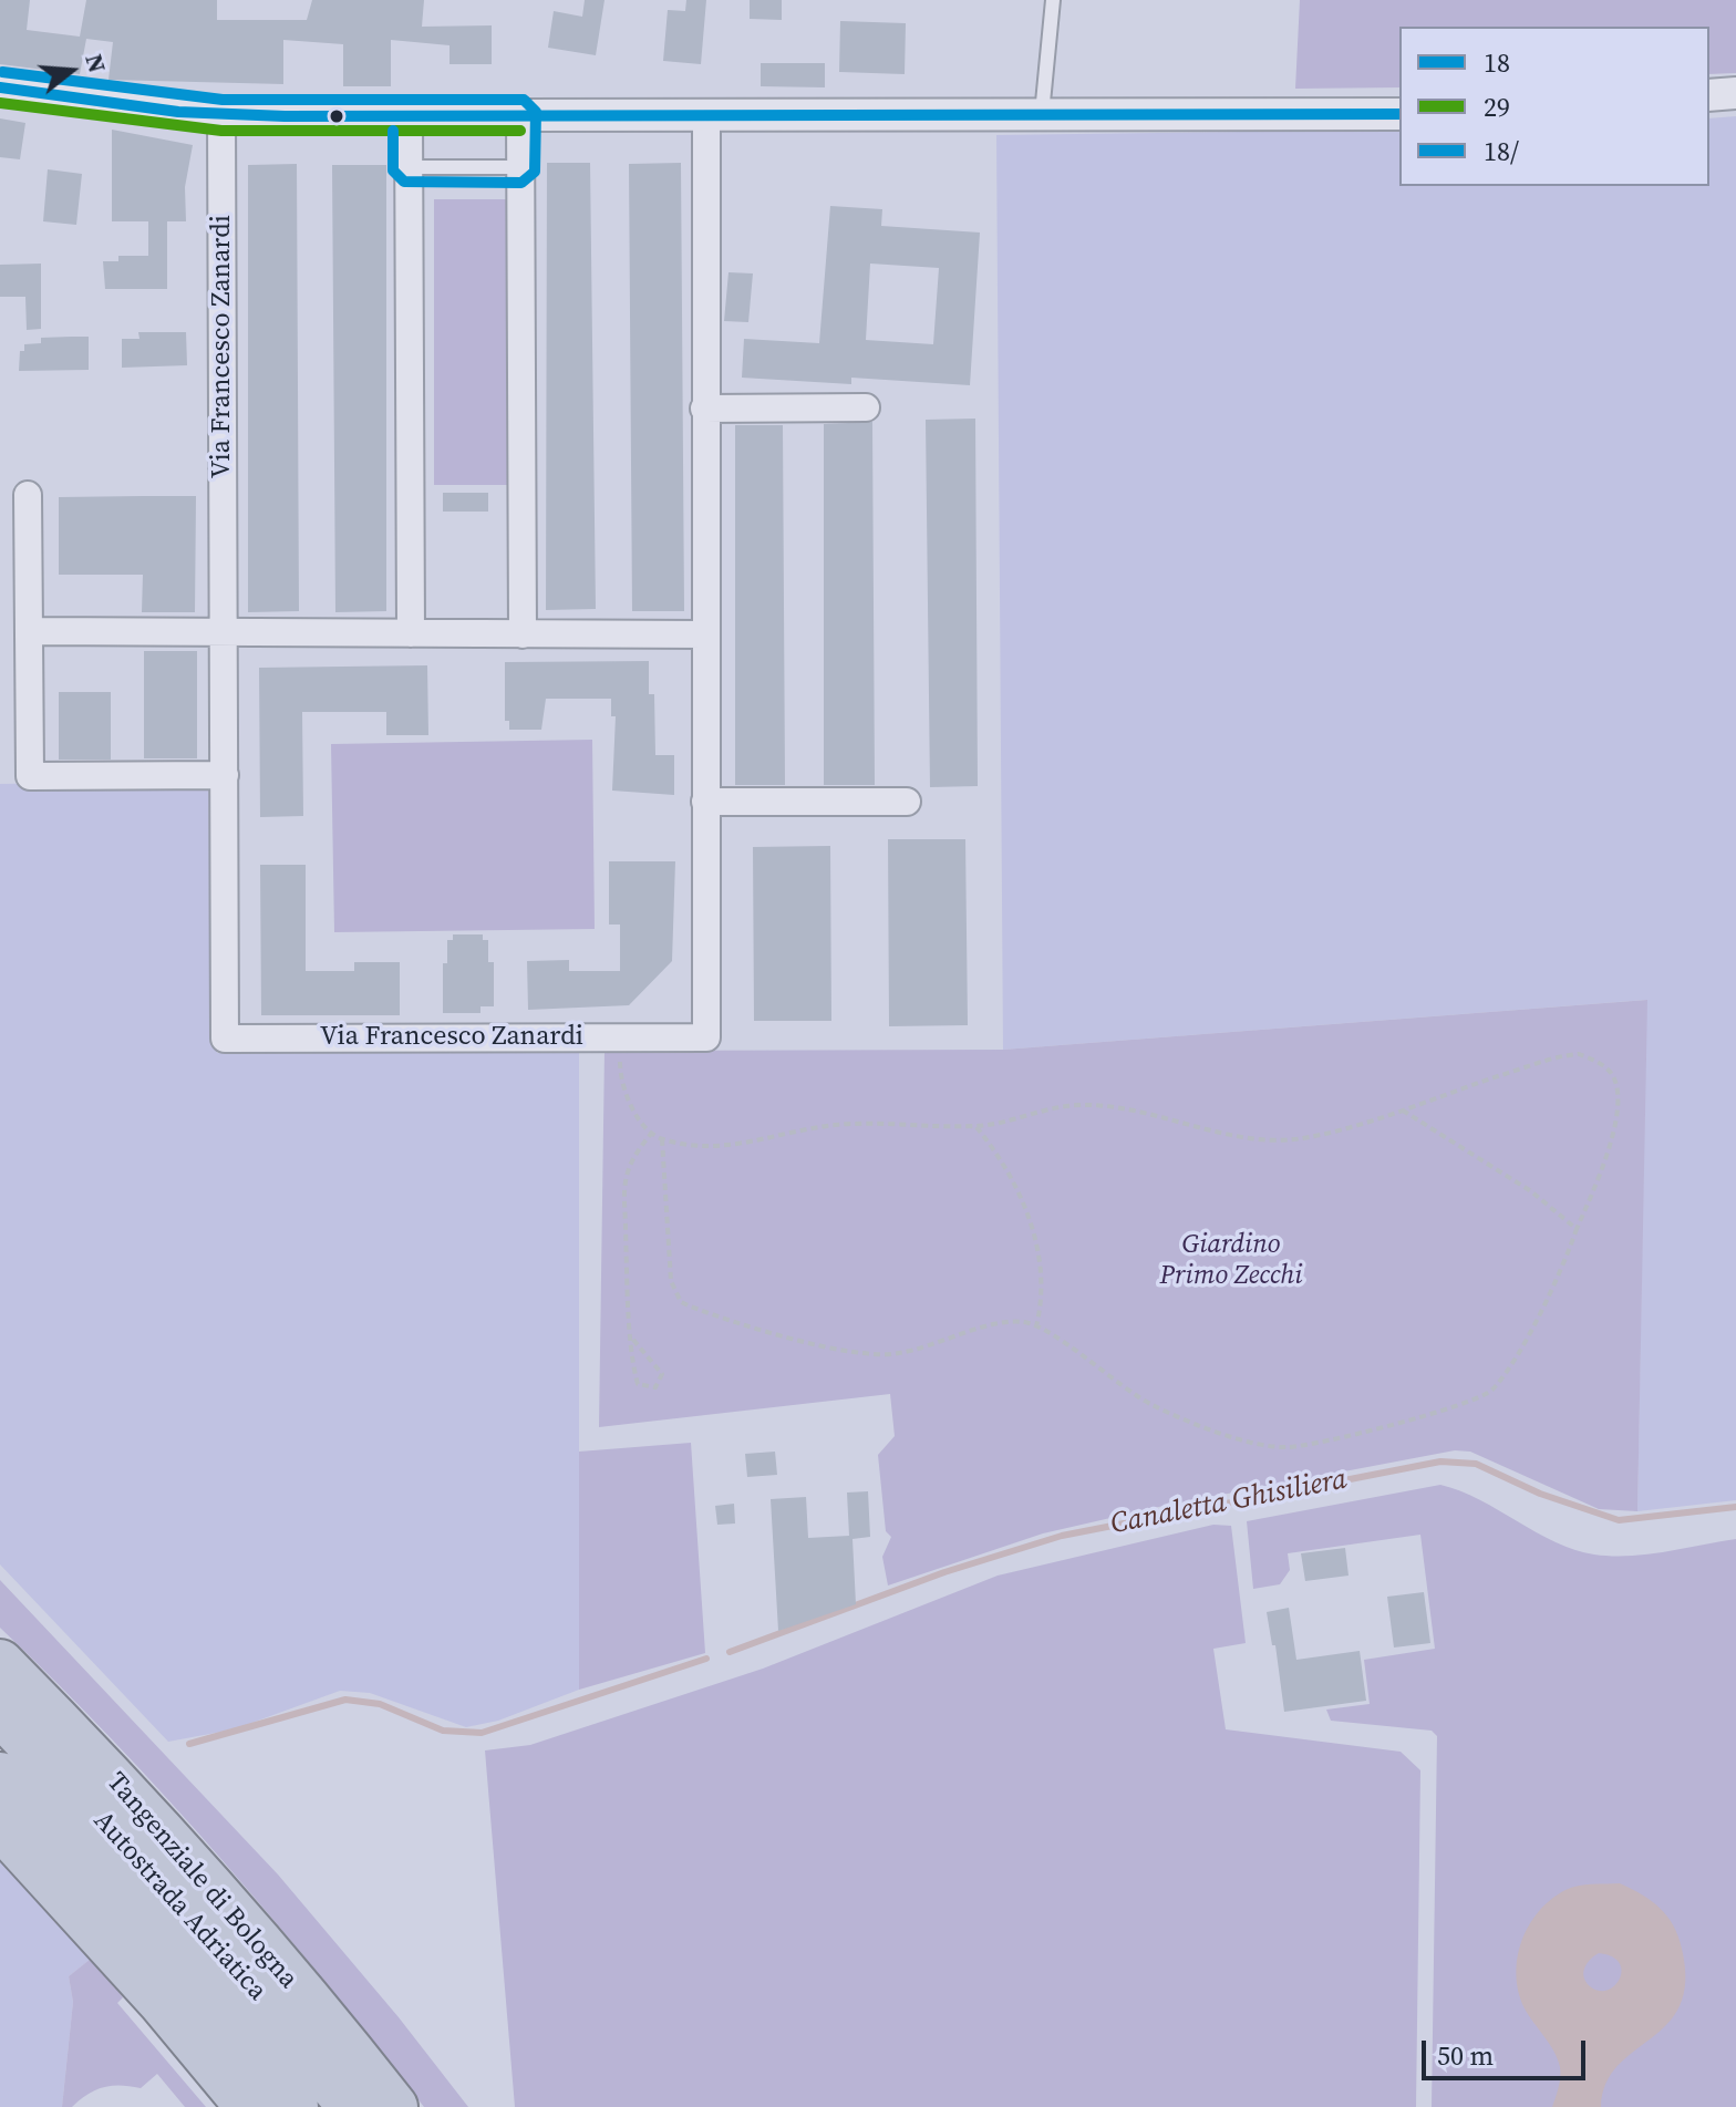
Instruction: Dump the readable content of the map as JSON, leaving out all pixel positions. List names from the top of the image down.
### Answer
{
  "streets": {
    "highway": ["Tangenziale di Bologna", "Autostrada Adriatica"],
    "street": ["Via Francesco Zanardi"]
  },
  "water": ["Canaletta Ghisiliera"],
  "parks": ["Giardino Primo Zecchi"],
  "lines": ["transit line 18/", "transit line 18", "transit line 29"],
  "legend": ["18", "29", "18/"],
  "scale_bar": "50 m",
  "north": "right"
}
